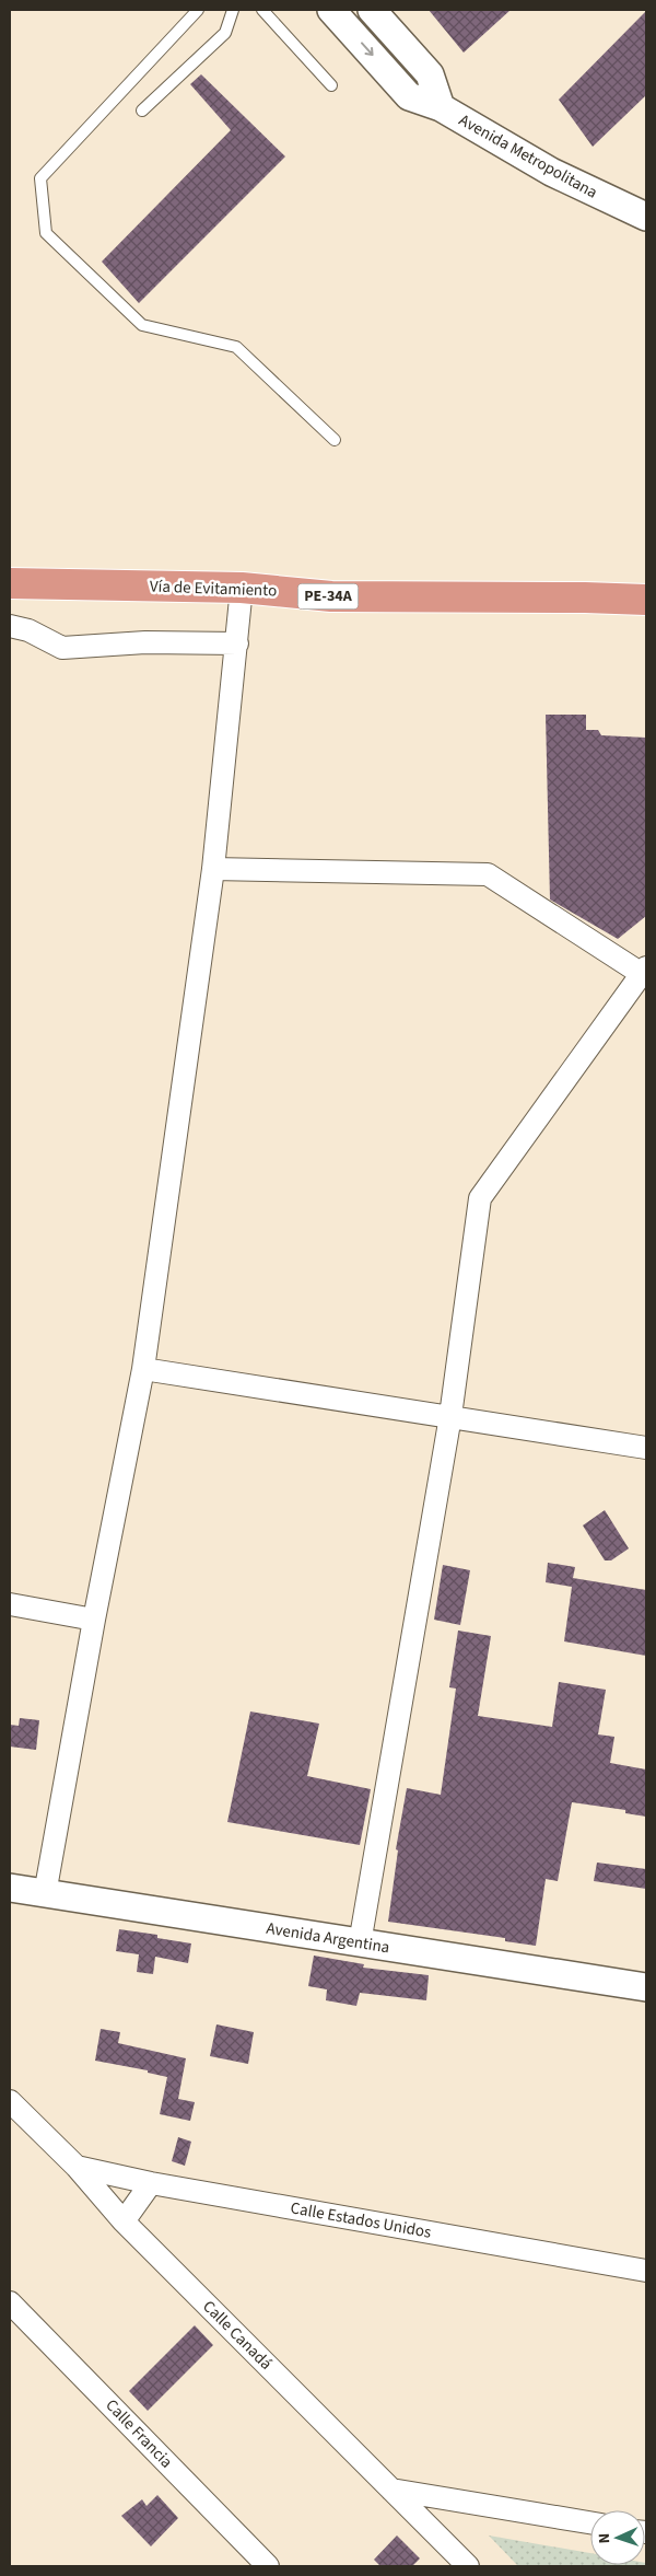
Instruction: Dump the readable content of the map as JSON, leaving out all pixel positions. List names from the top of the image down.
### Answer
{
  "streets": {
    "highway": ["Vía de Evitamiento", "PE-34A"],
    "street": [
      "Avenida Metropolitana",
      "Avenida Argentina",
      "Calle Estados Unidos",
      "Calle Canadá",
      "Calle Francia"
    ]
  },
  "crossings": [
    ["Calle Estados Unidos", "Calle Canadá"]
  ],
  "north": "left"
}
